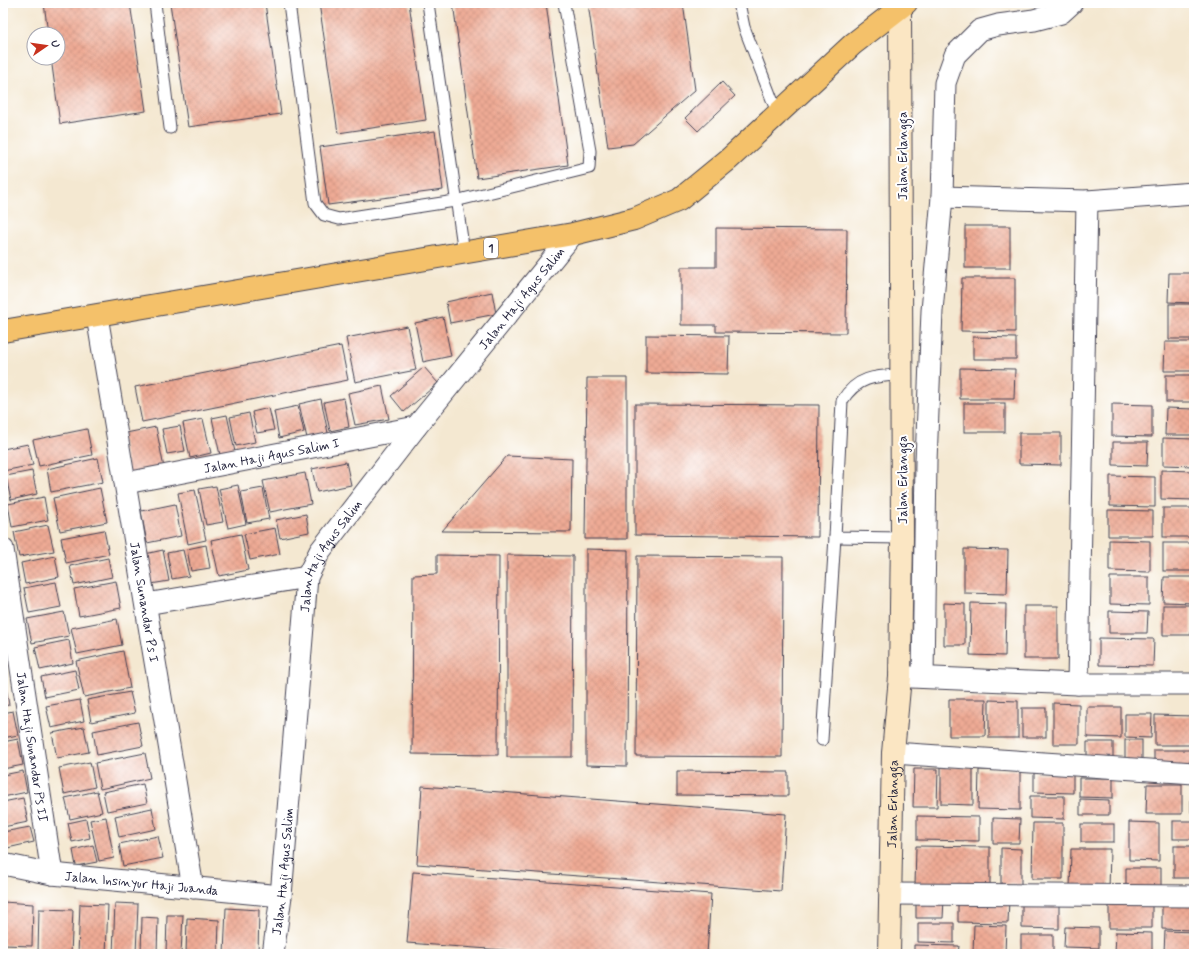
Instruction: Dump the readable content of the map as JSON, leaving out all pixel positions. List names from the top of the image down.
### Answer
{
  "streets": {
    "highway": ["1"],
    "street": [
      "Jalan Erlangga",
      "Jalan Haji Agus Salim",
      "Jalan Haji Agus Salim I",
      "Jalan Sunandar Ps I",
      "Jalan Haji Sunandar Ps II",
      "Jalan Insinyur Haji Juanda"
    ]
  },
  "crossings": [
    ["Jalan Erlangga", "1"],
    ["1", "Jalan Haji Agus Salim"],
    ["1", "Jalan Sunandar Ps I"],
    ["Jalan Haji Agus Salim", "Jalan Haji Agus Salim I"],
    ["Jalan Haji Agus Salim", "Jalan Insinyur Haji Juanda"],
    ["Jalan Haji Agus Salim I", "Jalan Sunandar Ps I"],
    ["Jalan Sunandar Ps I", "Jalan Insinyur Haji Juanda"],
    ["Jalan Haji Sunandar Ps II", "Jalan Insinyur Haji Juanda"]
  ],
  "north": "right"
}
